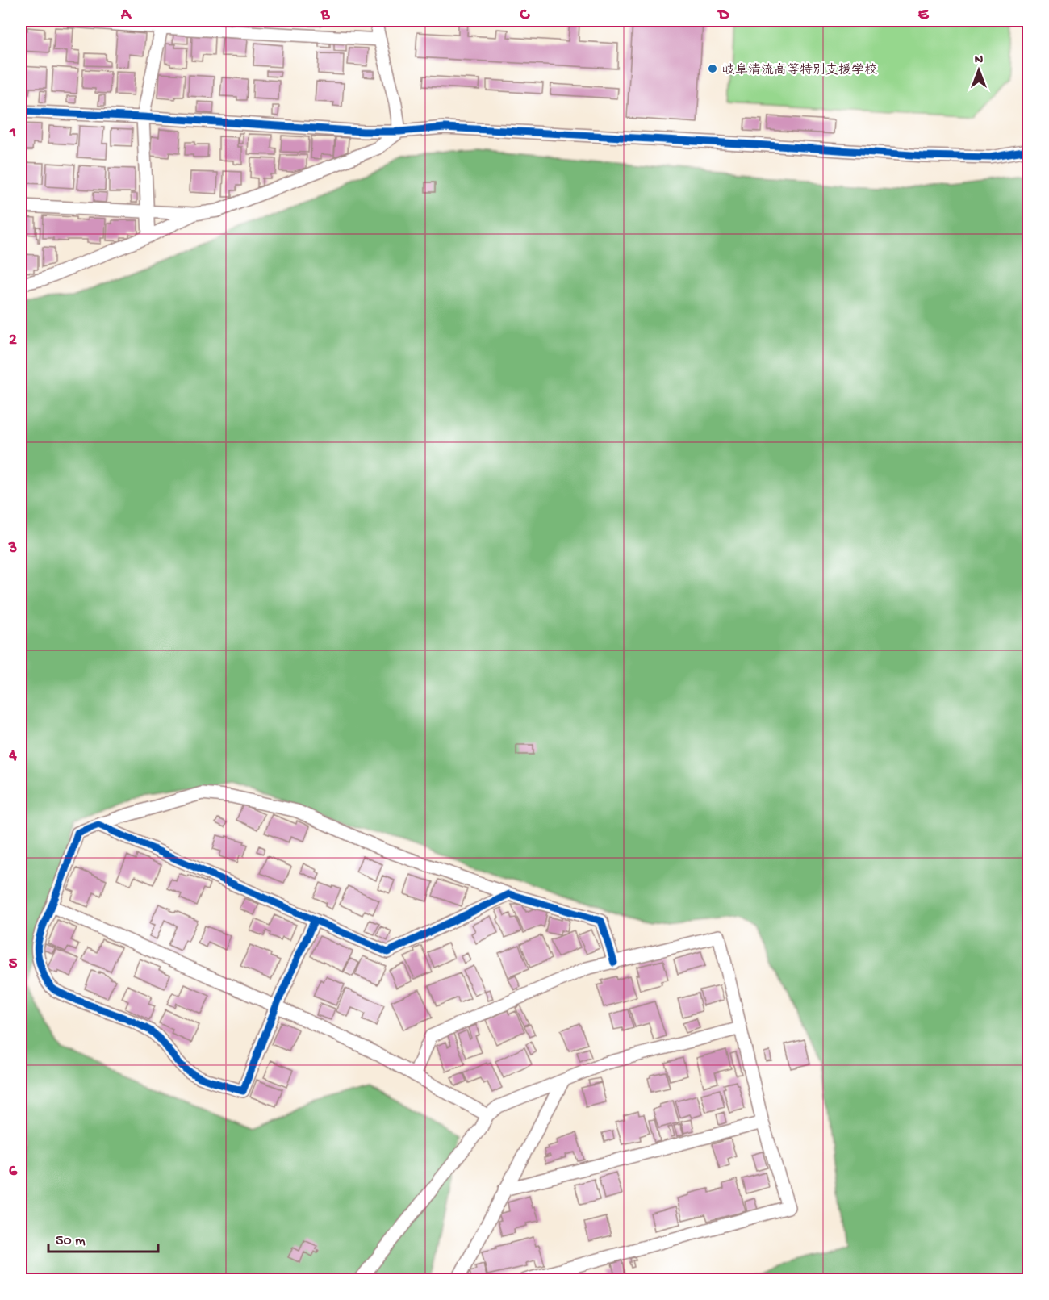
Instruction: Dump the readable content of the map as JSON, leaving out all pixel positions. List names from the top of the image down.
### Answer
{
  "places": ["岐阜清流高等特別支援学校"],
  "scale_bar": "50 m",
  "north": "top",
  "grid": {
    "columns": [
      "A",
      "B",
      "C",
      "D",
      "E"
    ],
    "rows": [
      "1",
      "2",
      "3",
      "4",
      "5",
      "6"
    ]
  }
}
